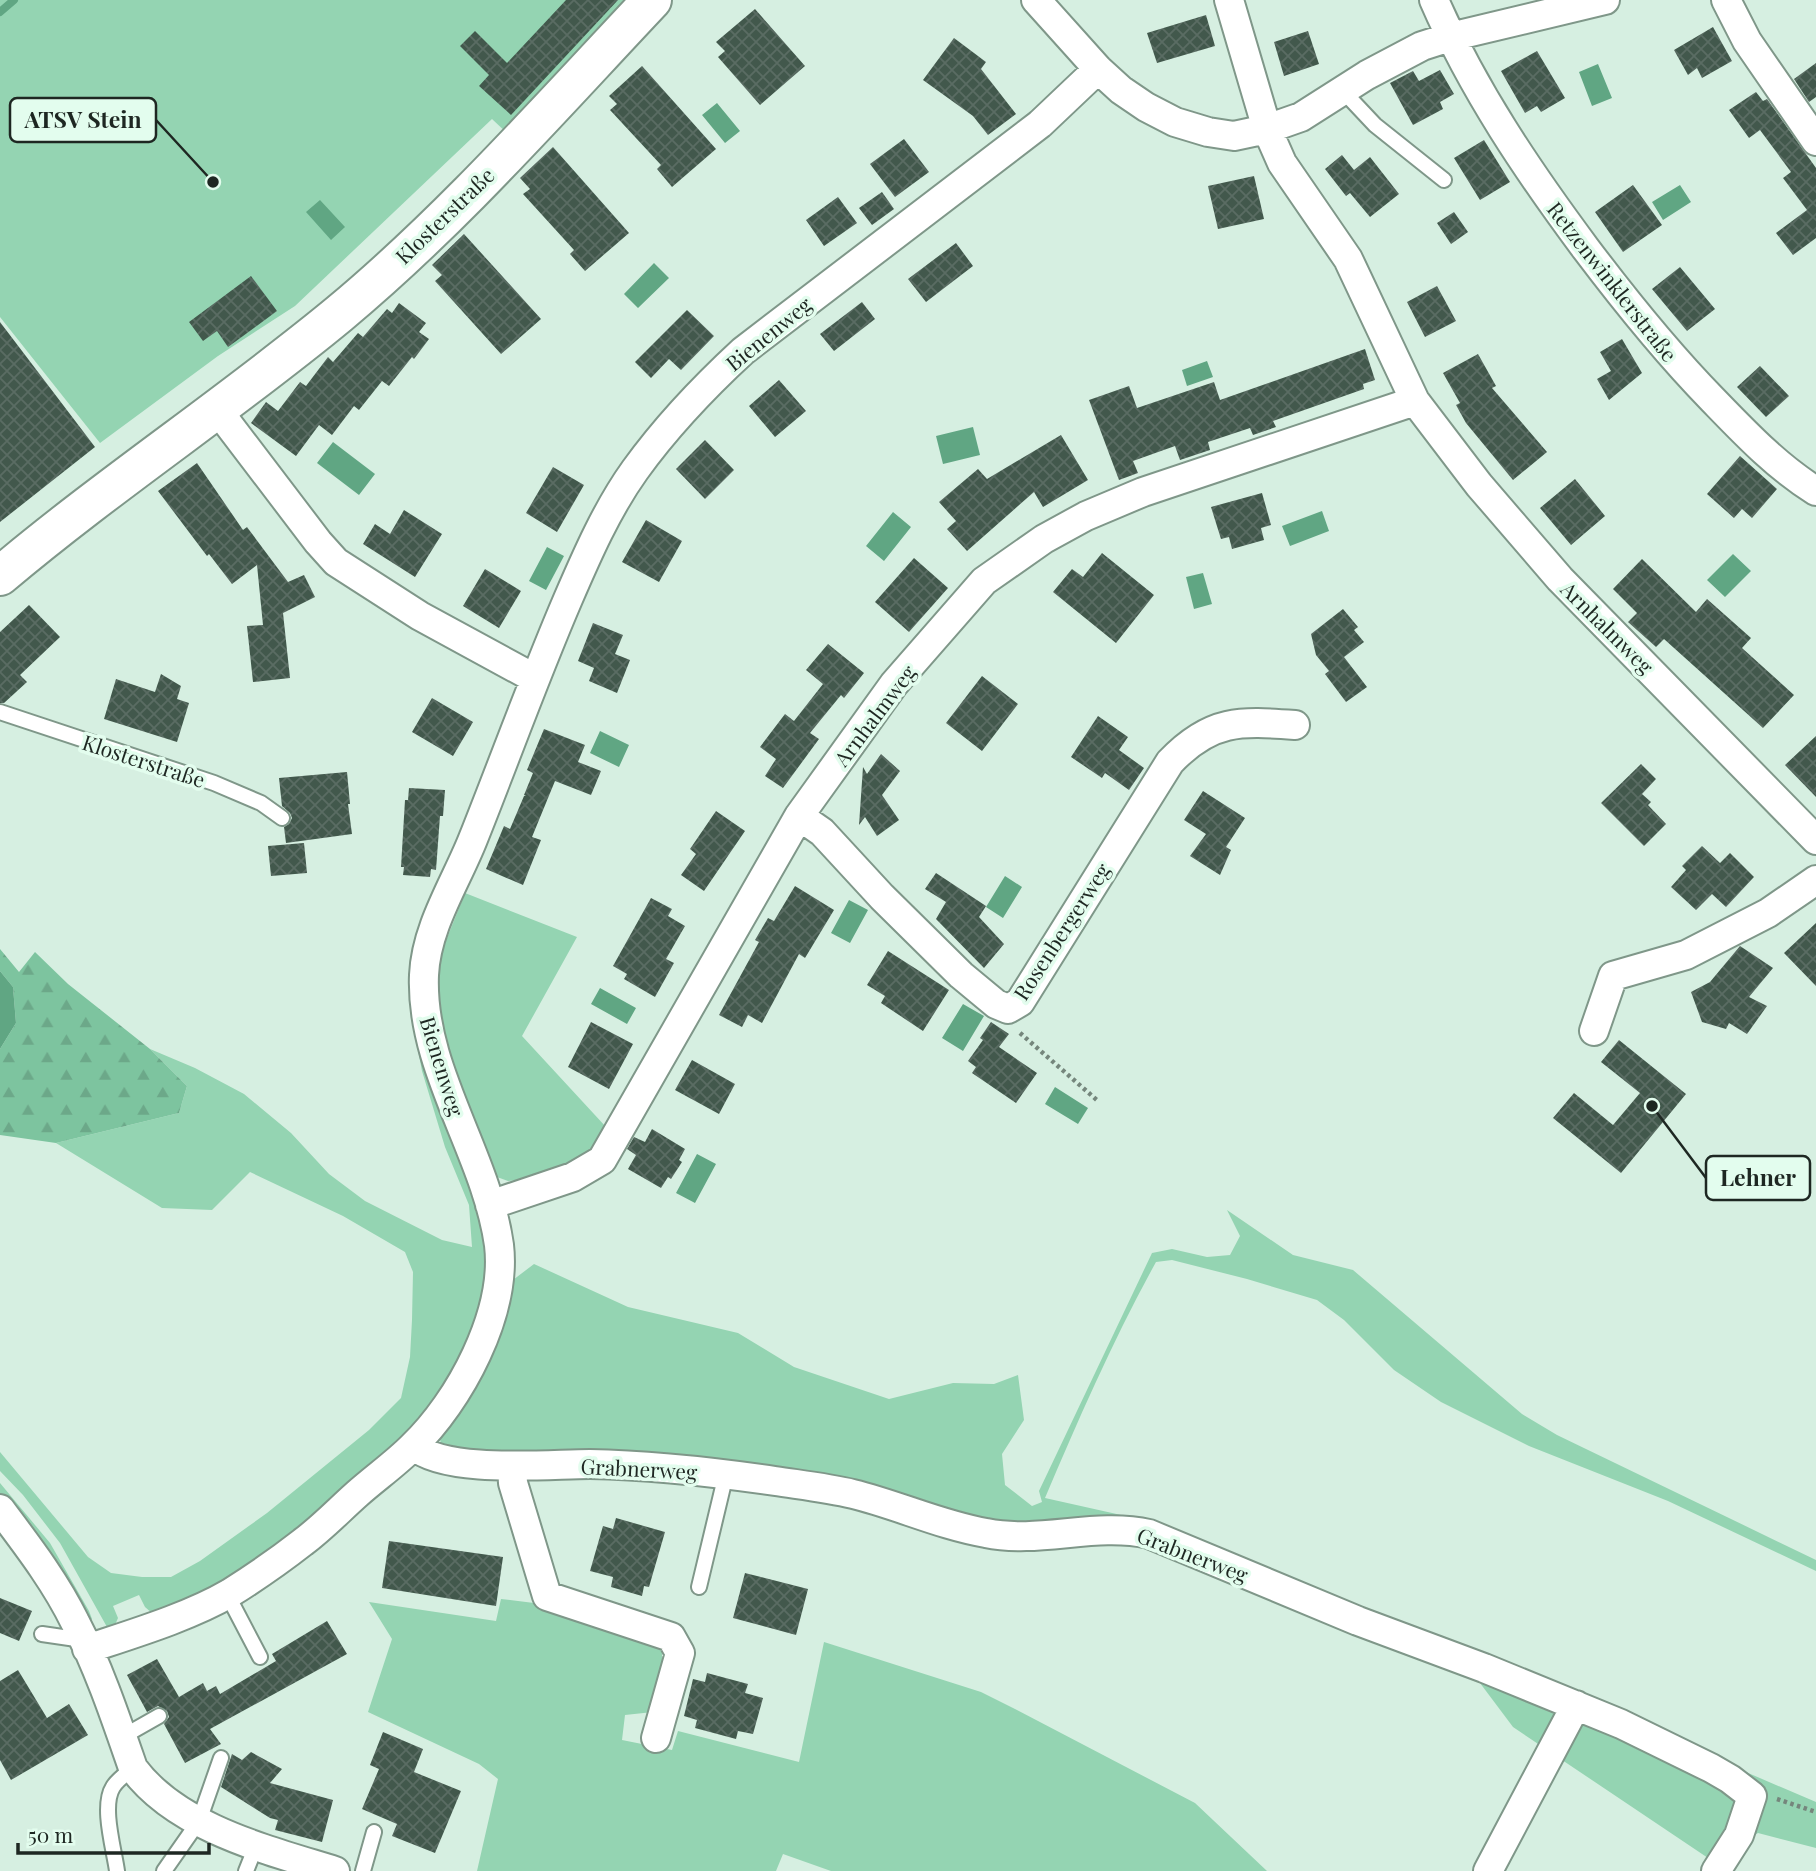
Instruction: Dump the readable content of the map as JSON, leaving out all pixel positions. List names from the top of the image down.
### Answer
{
  "streets": {
    "street": [
      "Klosterstraße",
      "Retzenwinklerstraße",
      "Bienenweg",
      "Arnhalmweg",
      "Rosenbergerweg",
      "Grabnerweg"
    ]
  },
  "crossings": [
    ["Bienenweg", "Arnhalmweg"],
    ["Bienenweg", "Grabnerweg"],
    ["Arnhalmweg", "Rosenbergerweg"]
  ],
  "places": ["ATSV Stein", "Lehner"],
  "scale_bar": "50 m"
}
